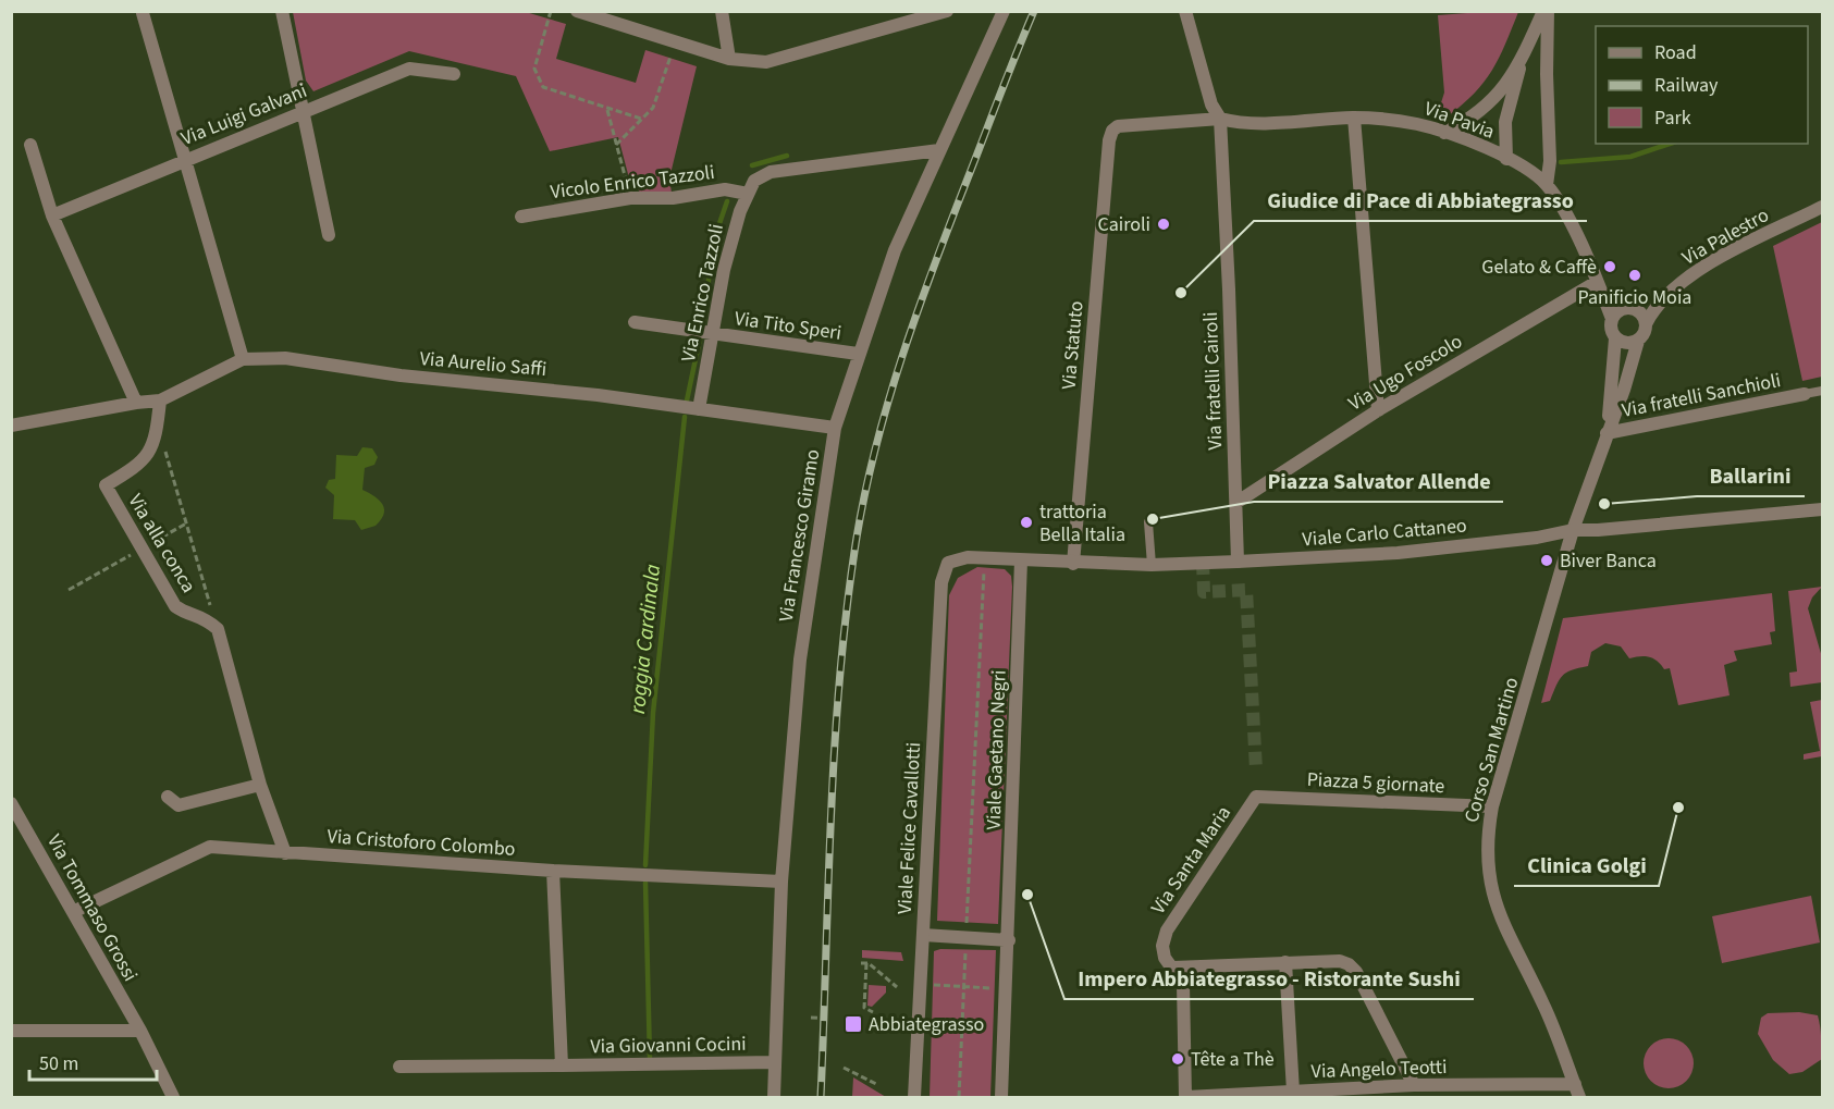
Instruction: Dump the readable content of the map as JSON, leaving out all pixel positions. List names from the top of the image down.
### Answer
{
  "streets": {
    "street": [
      "Via Luigi Galvani",
      "Via Pavia",
      "Vicolo Enrico Tazzoli",
      "Via Palestro",
      "Via Enrico Tazzoli",
      "Via Tito Speri",
      "Via Statuto",
      "Via Aurelio Saffi",
      "Via Ugo Foscolo",
      "Via fratelli Cairoli",
      "Via fratelli Sanchioli",
      "Viale Carlo Cattaneo",
      "Via Francesco Giramo",
      "Via alla conca",
      "Viale Gaetano Negri",
      "Corso San Martino",
      "Piazza 5 giornate",
      "Viale Felice Cavallotti",
      "Via Cristoforo Colombo",
      "Via Santa Maria",
      "Via Tommaso Grossi",
      "Via Giovanni Cocini",
      "Via Angelo Teotti"
    ]
  },
  "crossings": [
    ["Via Pavia", "Via Palestro"],
    ["Via Pavia", "Via Statuto"],
    ["Via Pavia", "Via Ugo Foscolo"],
    ["Via Pavia", "Via fratelli Cairoli"],
    ["Vicolo Enrico Tazzoli", "Via Enrico Tazzoli"],
    ["Via Enrico Tazzoli", "Via Tito Speri"],
    ["Via Enrico Tazzoli", "Via Aurelio Saffi"],
    ["Via Enrico Tazzoli", "Via Francesco Giramo"],
    ["Via Tito Speri", "Via Francesco Giramo"],
    ["Via Statuto", "Viale Carlo Cattaneo"],
    ["Via Aurelio Saffi", "Via Francesco Giramo"],
    ["Via Aurelio Saffi", "Via alla conca"],
    ["Via Ugo Foscolo", "Via fratelli Cairoli"],
    ["Via fratelli Cairoli", "Viale Carlo Cattaneo"],
    ["Viale Carlo Cattaneo", "Viale Gaetano Negri"],
    ["Viale Carlo Cattaneo", "Corso San Martino"],
    ["Viale Carlo Cattaneo", "Viale Felice Cavallotti"],
    ["Via Francesco Giramo", "Via Cristoforo Colombo"],
    ["Via Francesco Giramo", "Via Giovanni Cocini"],
    ["Corso San Martino", "Piazza 5 giornate"],
    ["Corso San Martino", "Via Angelo Teotti"],
    ["Piazza 5 giornate", "Via Santa Maria"],
    ["Via Cristoforo Colombo", "Via Tommaso Grossi"],
    ["Via Cristoforo Colombo", "Via Giovanni Cocini"],
    ["Via Santa Maria", "Via Angelo Teotti"]
  ],
  "water": ["roggia Cardinala"],
  "places": {
    "other": [
      "Cairoli",
      "Gelato & Caffè",
      "Panificio Moia",
      "Giudice di Pace di Abbiategrasso",
      "Ballarini",
      "Piazza Salvator Allende",
      "trattoria Bella Italia",
      "Biver Banca",
      "Clinica Golgi",
      "Impero Abbiategrasso - Ristorante Sushi",
      "Tête a Thè"
    ],
    "transit": ["Abbiategrasso"]
  },
  "legend": ["Road", "Railway", "Park"],
  "scale_bar": "50 m"
}
